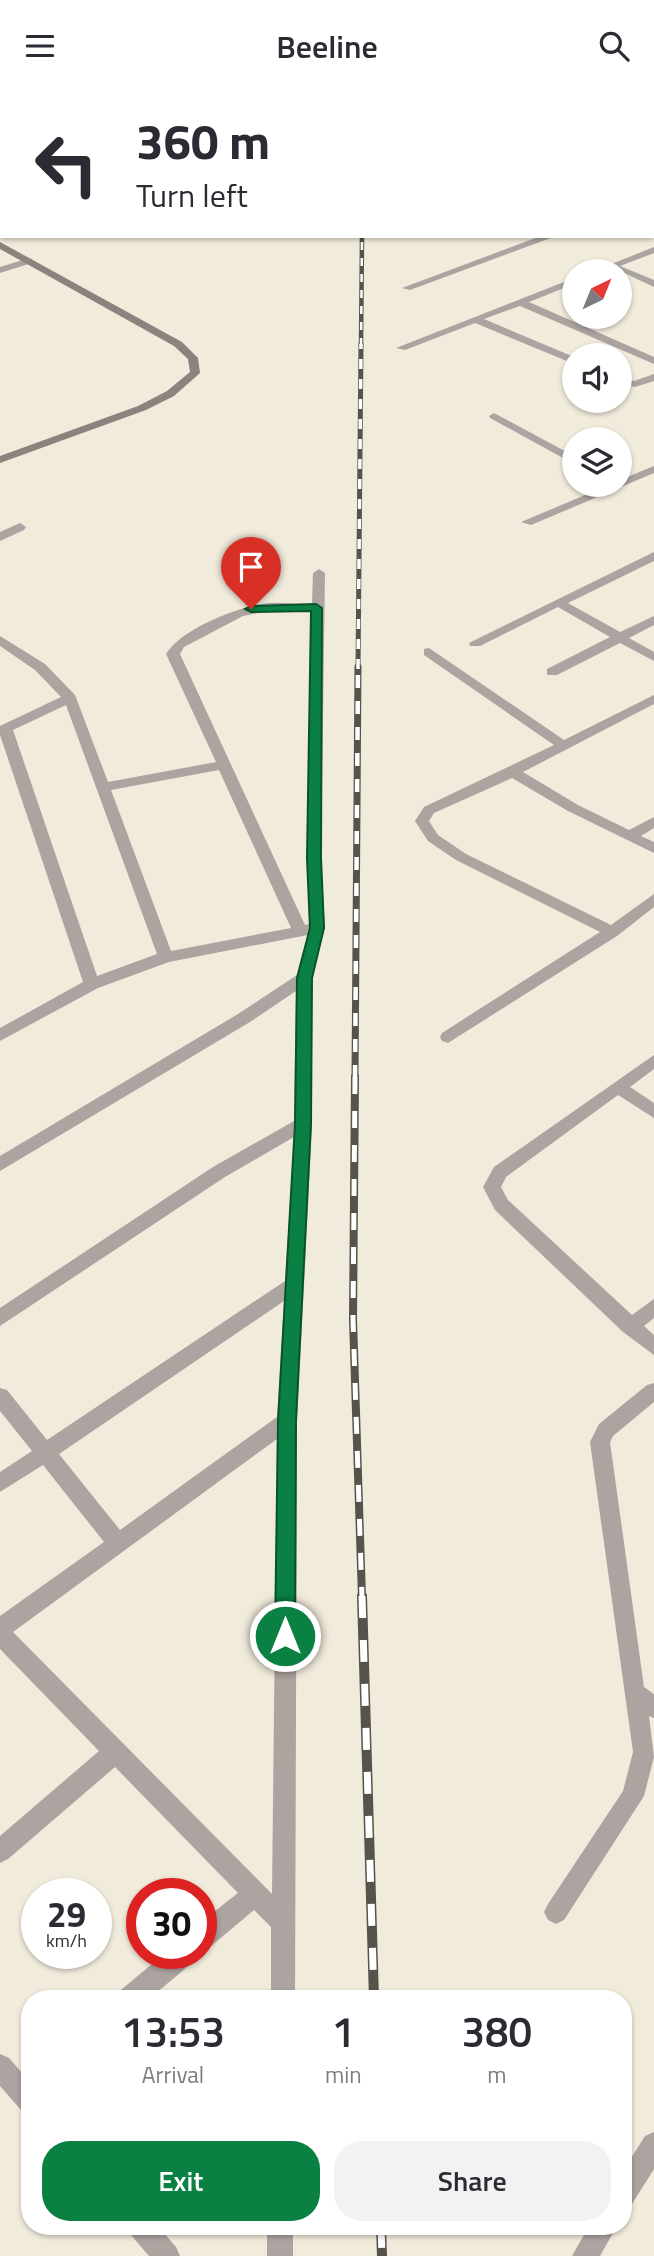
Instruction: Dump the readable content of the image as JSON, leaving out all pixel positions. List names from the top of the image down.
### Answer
{
  "north": "top right",
  "page": {
    "header": "Beeline",
    "turn": ["360 m", "Turn left"],
    "speed": "29 km/h",
    "limit": "30",
    "eta": [
      "13:53",
      "Arrival",
      "1",
      "min",
      "380",
      "m"
    ],
    "buttons": ["Exit", "Share"]
  }
}
